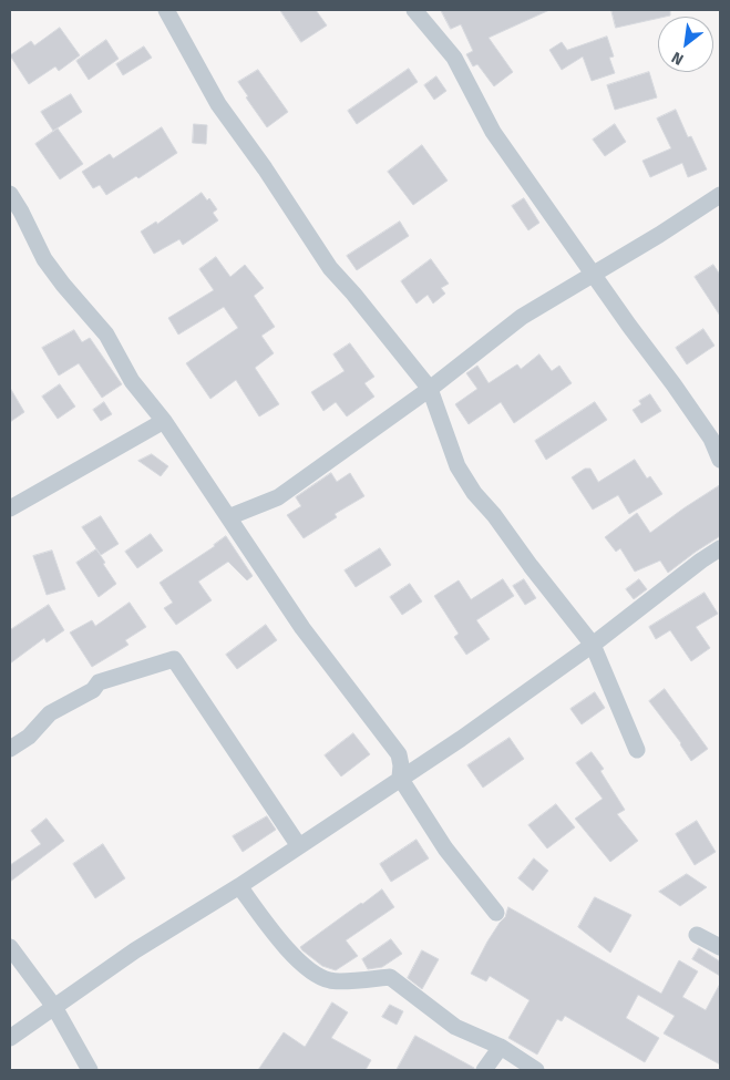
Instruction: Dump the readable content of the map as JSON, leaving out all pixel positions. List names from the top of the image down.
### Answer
{
  "north": "bottom left"
}
